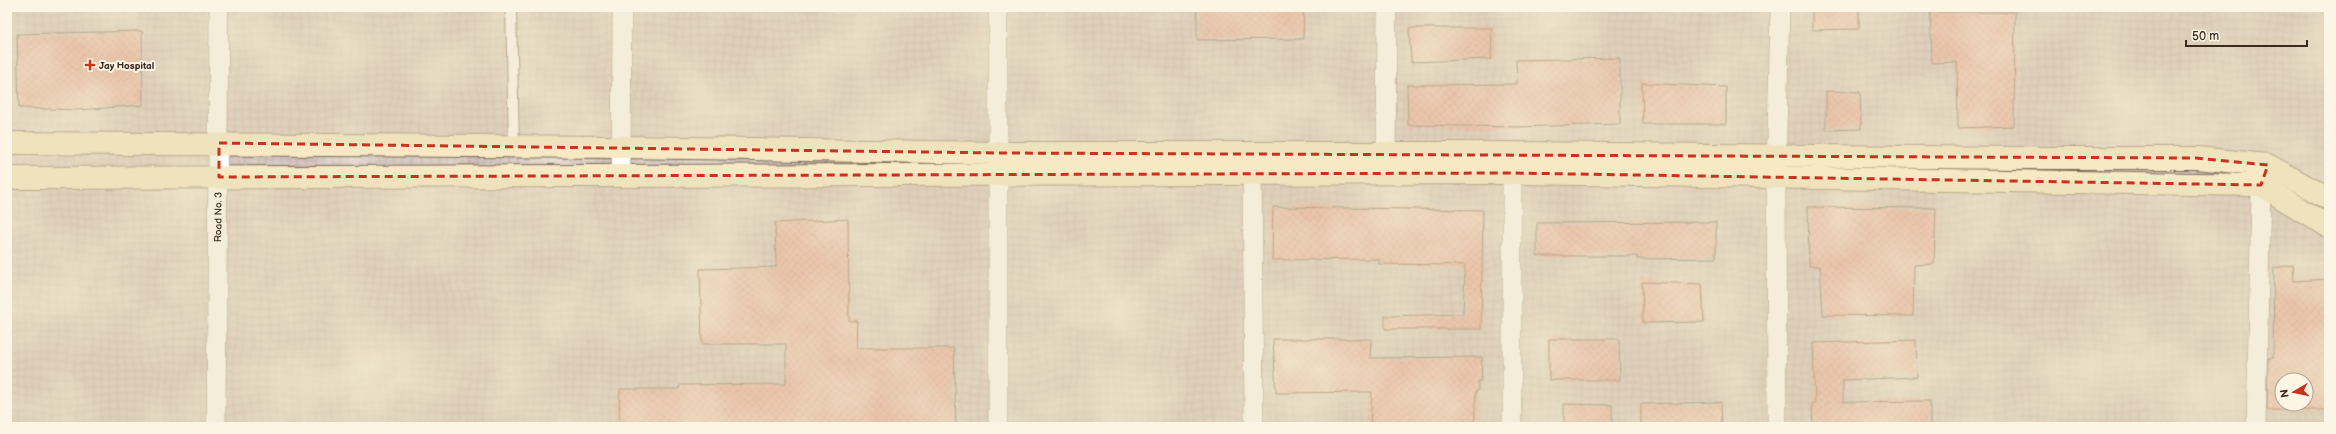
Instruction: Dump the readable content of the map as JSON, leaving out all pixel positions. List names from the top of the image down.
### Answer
{
  "streets": {
    "street": ["Road No. 3"]
  },
  "places": {
    "health": ["Jay Hospital"]
  },
  "scale_bar": "50 m",
  "north": "left"
}
